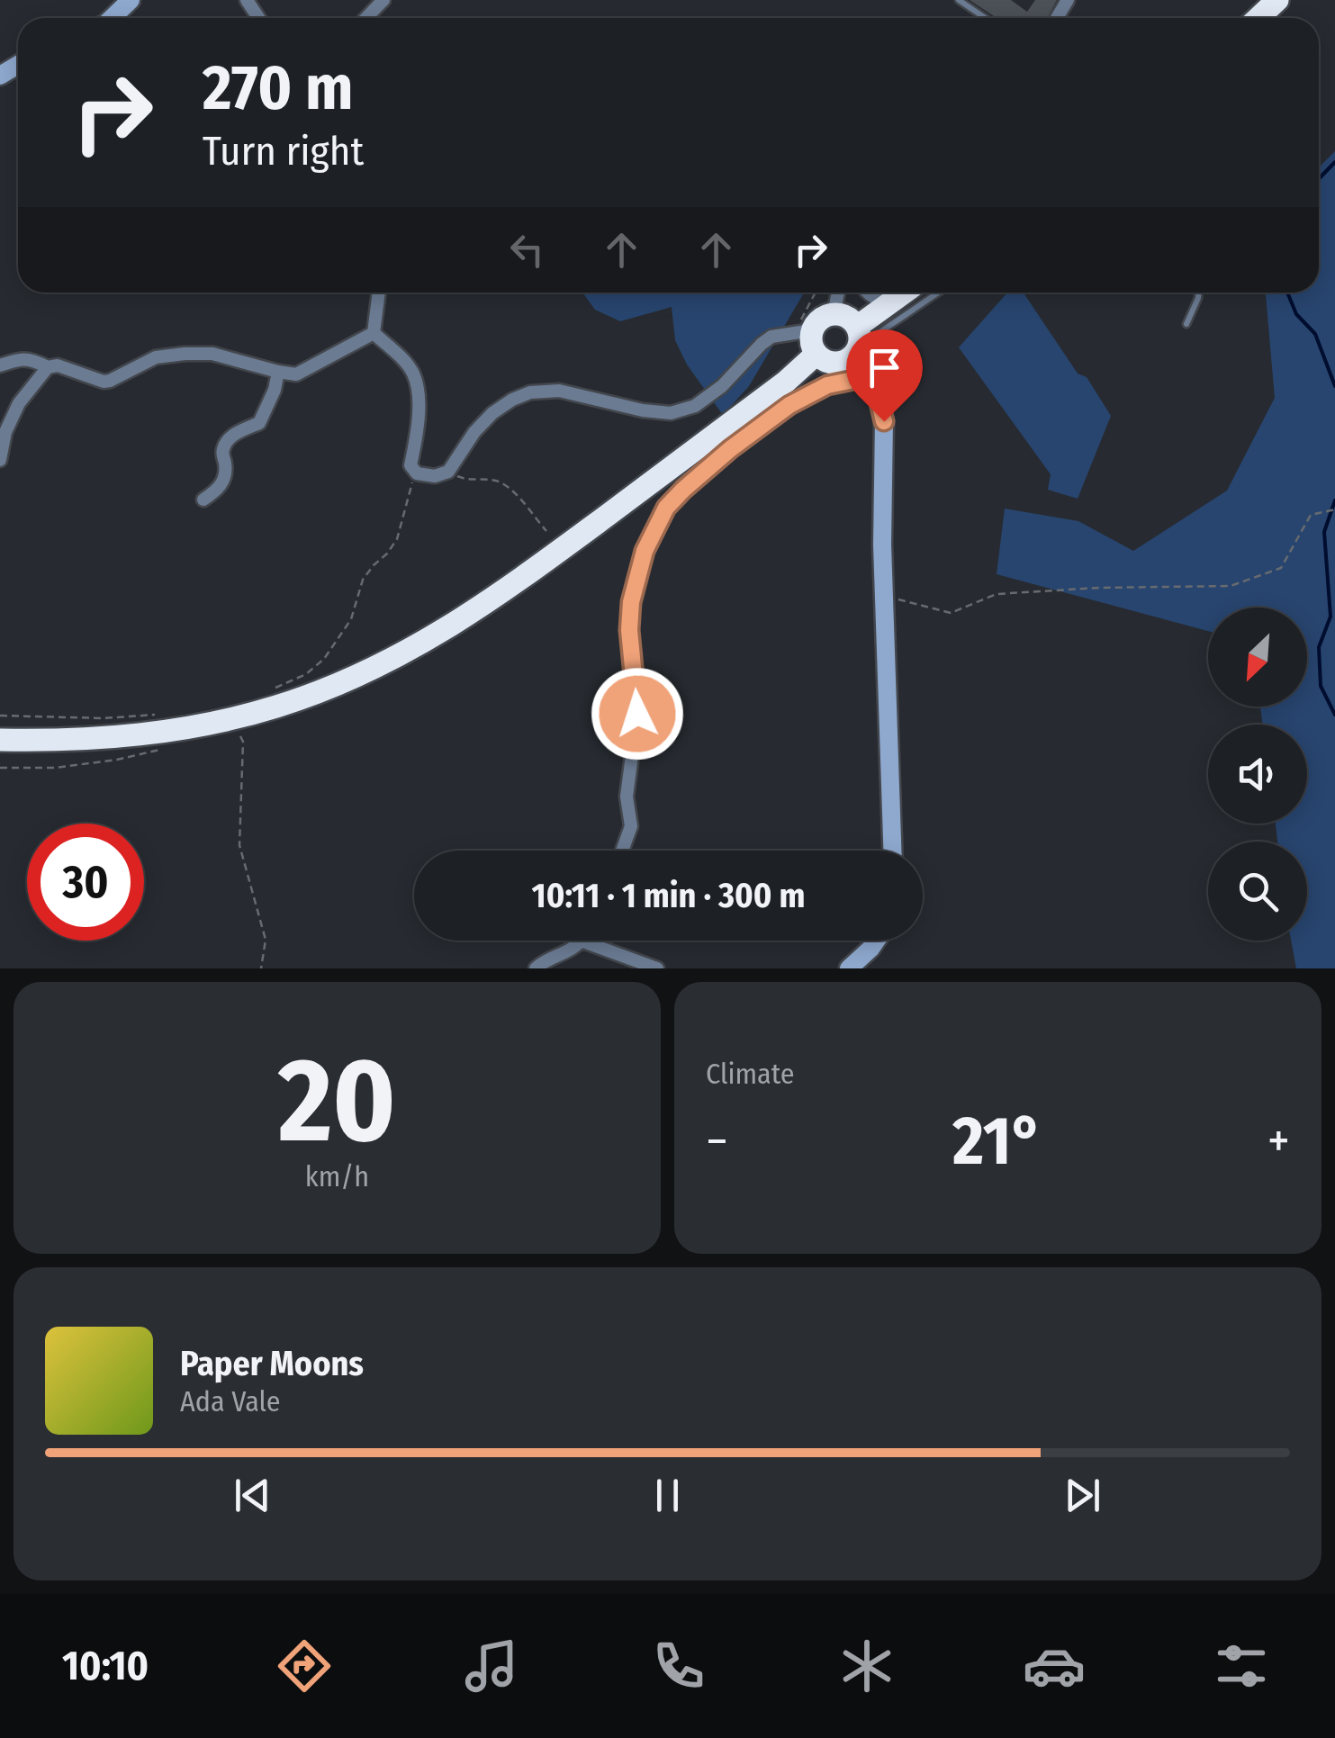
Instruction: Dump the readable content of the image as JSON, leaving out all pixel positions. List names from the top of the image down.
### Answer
{
  "north": "bottom left",
  "page": {
    "turn": ["270 m", "Turn right"],
    "limit": "30",
    "trip": "10:11 · 1 min · 300 m",
    "tile": [
      ["20", "km/h"],
      "Climate"
    ],
    "heat": ["−", "21°", "+"],
    "song": ["Paper Moons", "Ada Vale"],
    "tabs": "10:10"
  }
}
